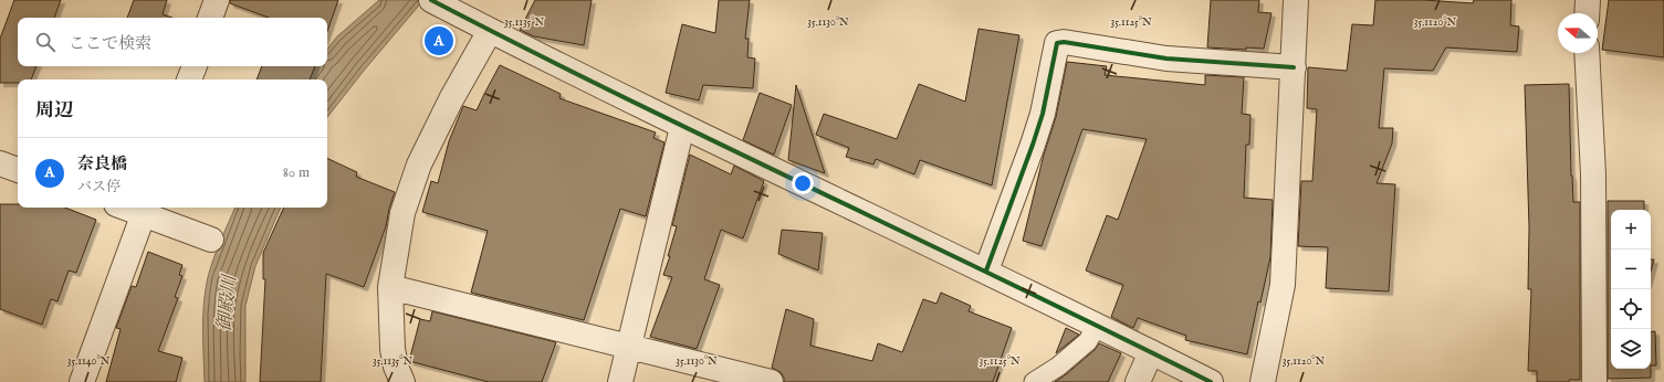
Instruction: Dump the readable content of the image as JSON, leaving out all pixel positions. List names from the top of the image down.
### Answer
{
  "water": ["御殿川"],
  "north": "left",
  "page": {
    "search": "ここで検索",
    "pins": "A",
    "heading": "周辺",
    "list": [
      {
        "mark": "A",
        "name": "奈良橋",
        "note": "バス停",
        "value": "80 m"
      }
    ],
    "map_buttons": ["+", "−"]
  },
  "coordinates": [
    "35.1135°N",
    "35.1130°N",
    "35.1125°N",
    "35.1120°N",
    "35.1140°N"
  ]
}
